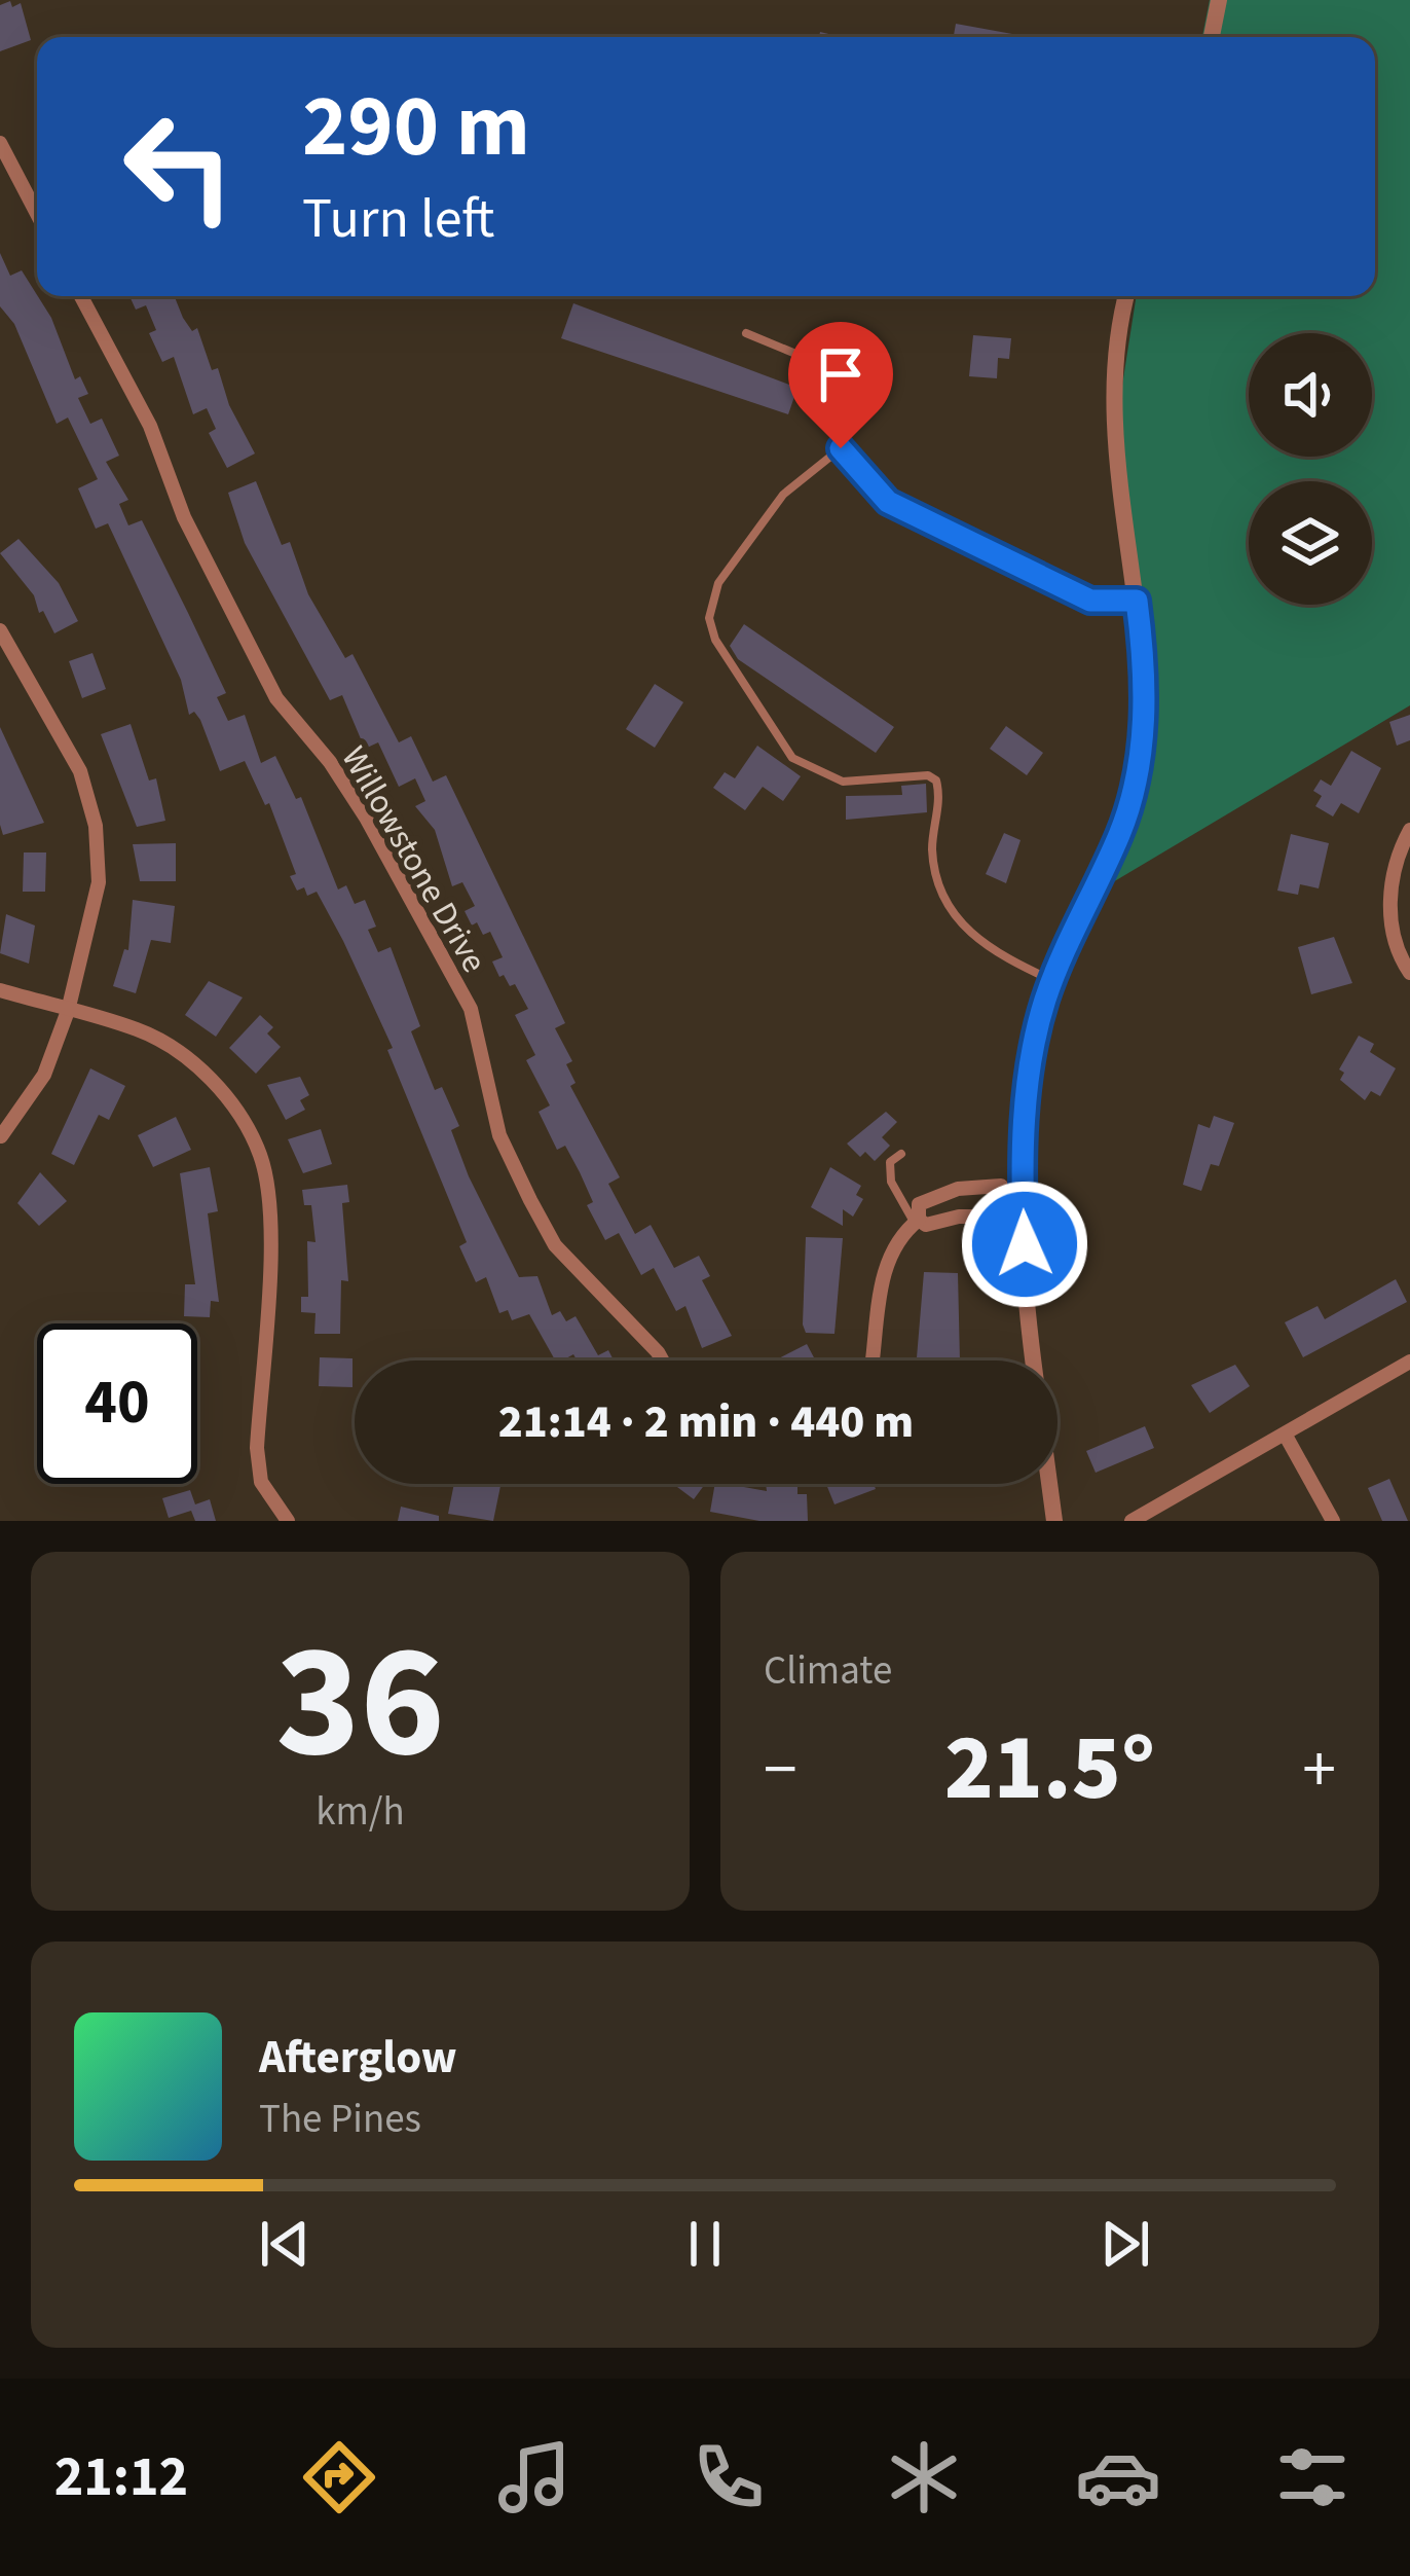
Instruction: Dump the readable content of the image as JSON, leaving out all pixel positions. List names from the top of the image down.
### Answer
{
  "streets": {
    "street": ["Willowstone Drive"]
  },
  "page": {
    "turn": ["290 m", "Turn left"],
    "limit": "40",
    "trip": "21:14 · 2 min · 440 m",
    "tile": [
      ["36", "km/h"],
      "Climate"
    ],
    "heat": ["−", "21.5°", "+"],
    "song": ["Afterglow", "The Pines"],
    "tabs": "21:12"
  }
}
